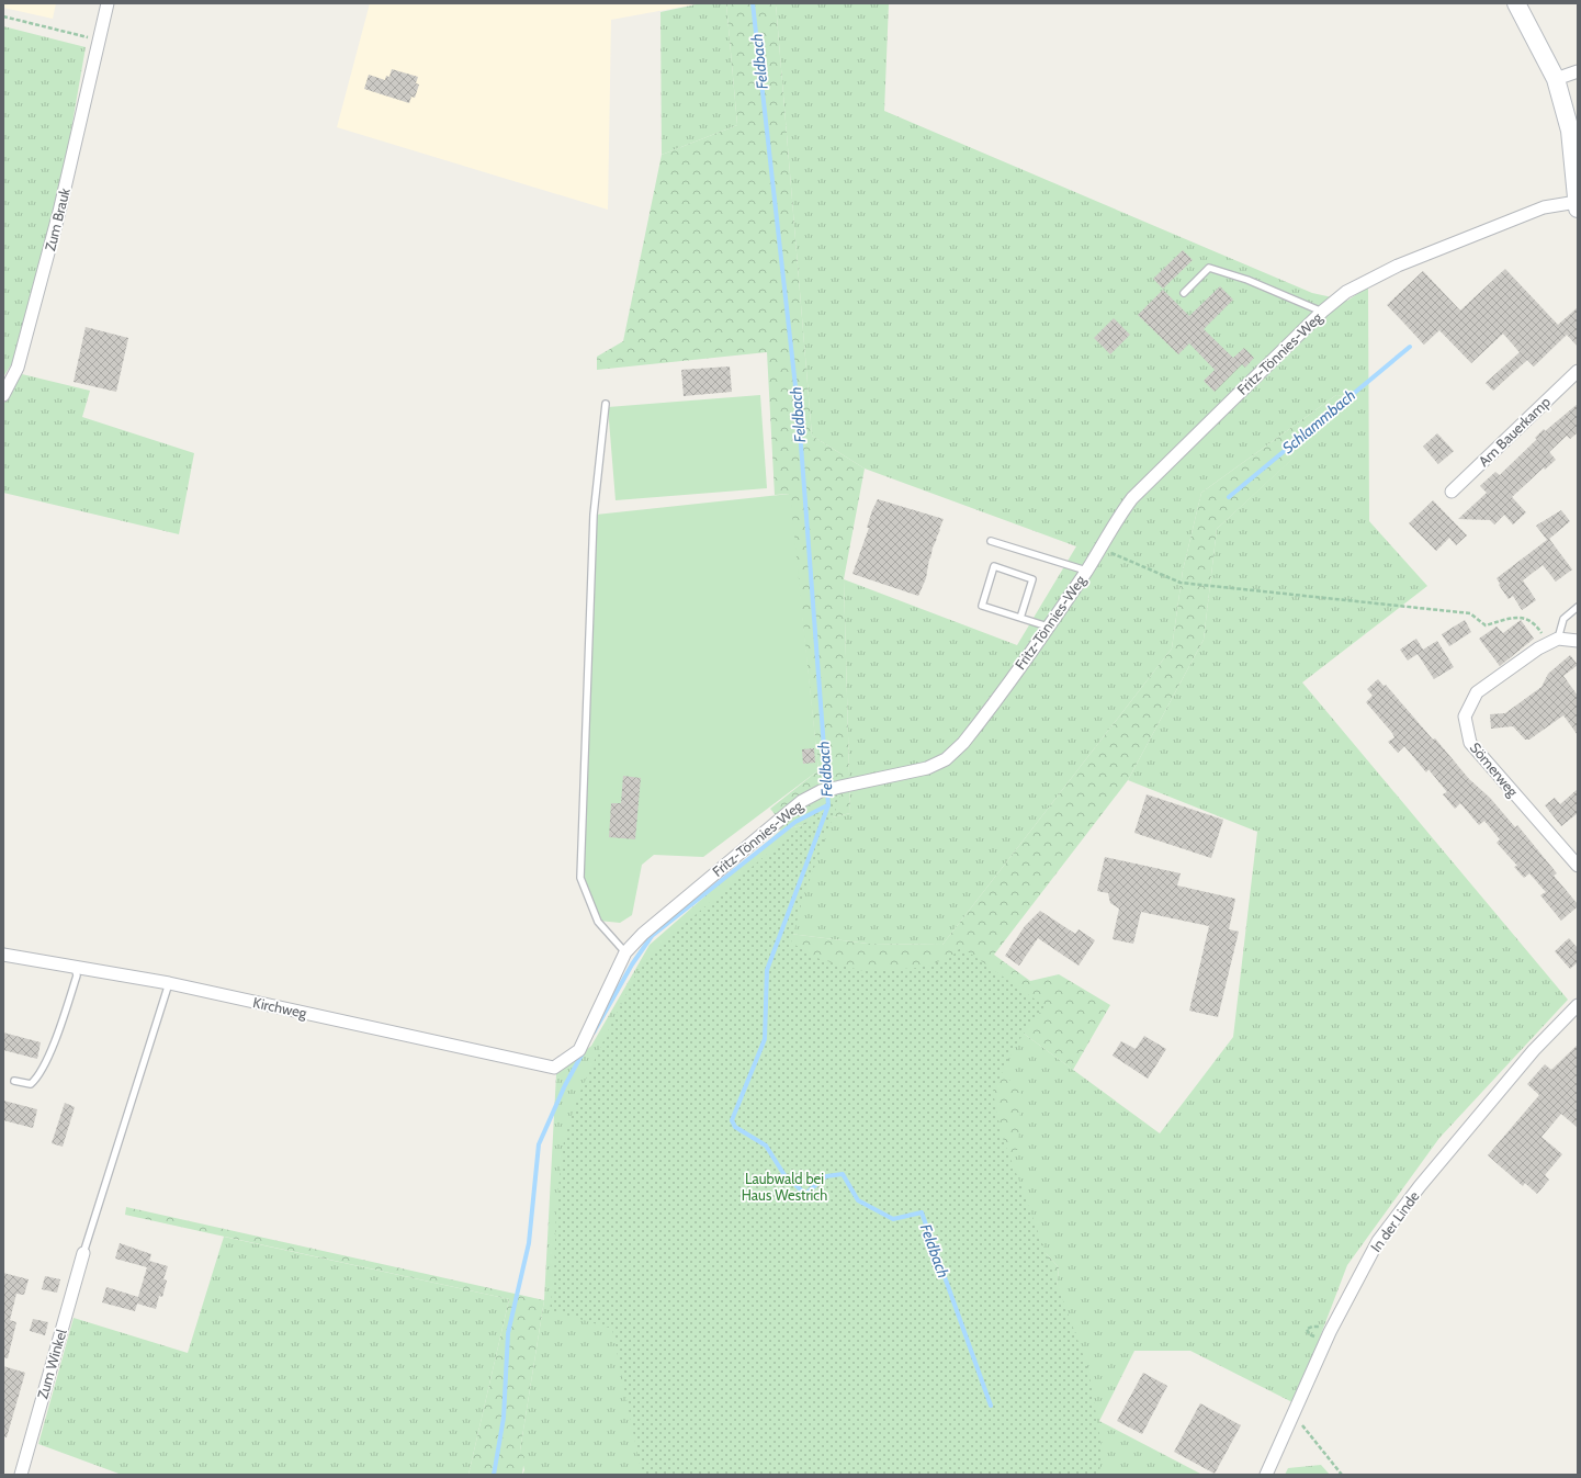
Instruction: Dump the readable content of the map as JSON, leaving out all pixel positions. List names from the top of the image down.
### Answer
{
  "streets": {
    "street": [
      "Zum Brauk",
      "Fritz-Tönnies-Weg",
      "Am Bauerkamp",
      "Sömerweg",
      "Kirchweg",
      "In der Linde",
      "Zum Winkel"
    ]
  },
  "crossings": [
    ["Fritz-Tönnies-Weg", "Kirchweg"]
  ],
  "water": ["Feldbach", "Schlammbach"],
  "parks": ["Laubwald bei Haus Westrich"]
}
